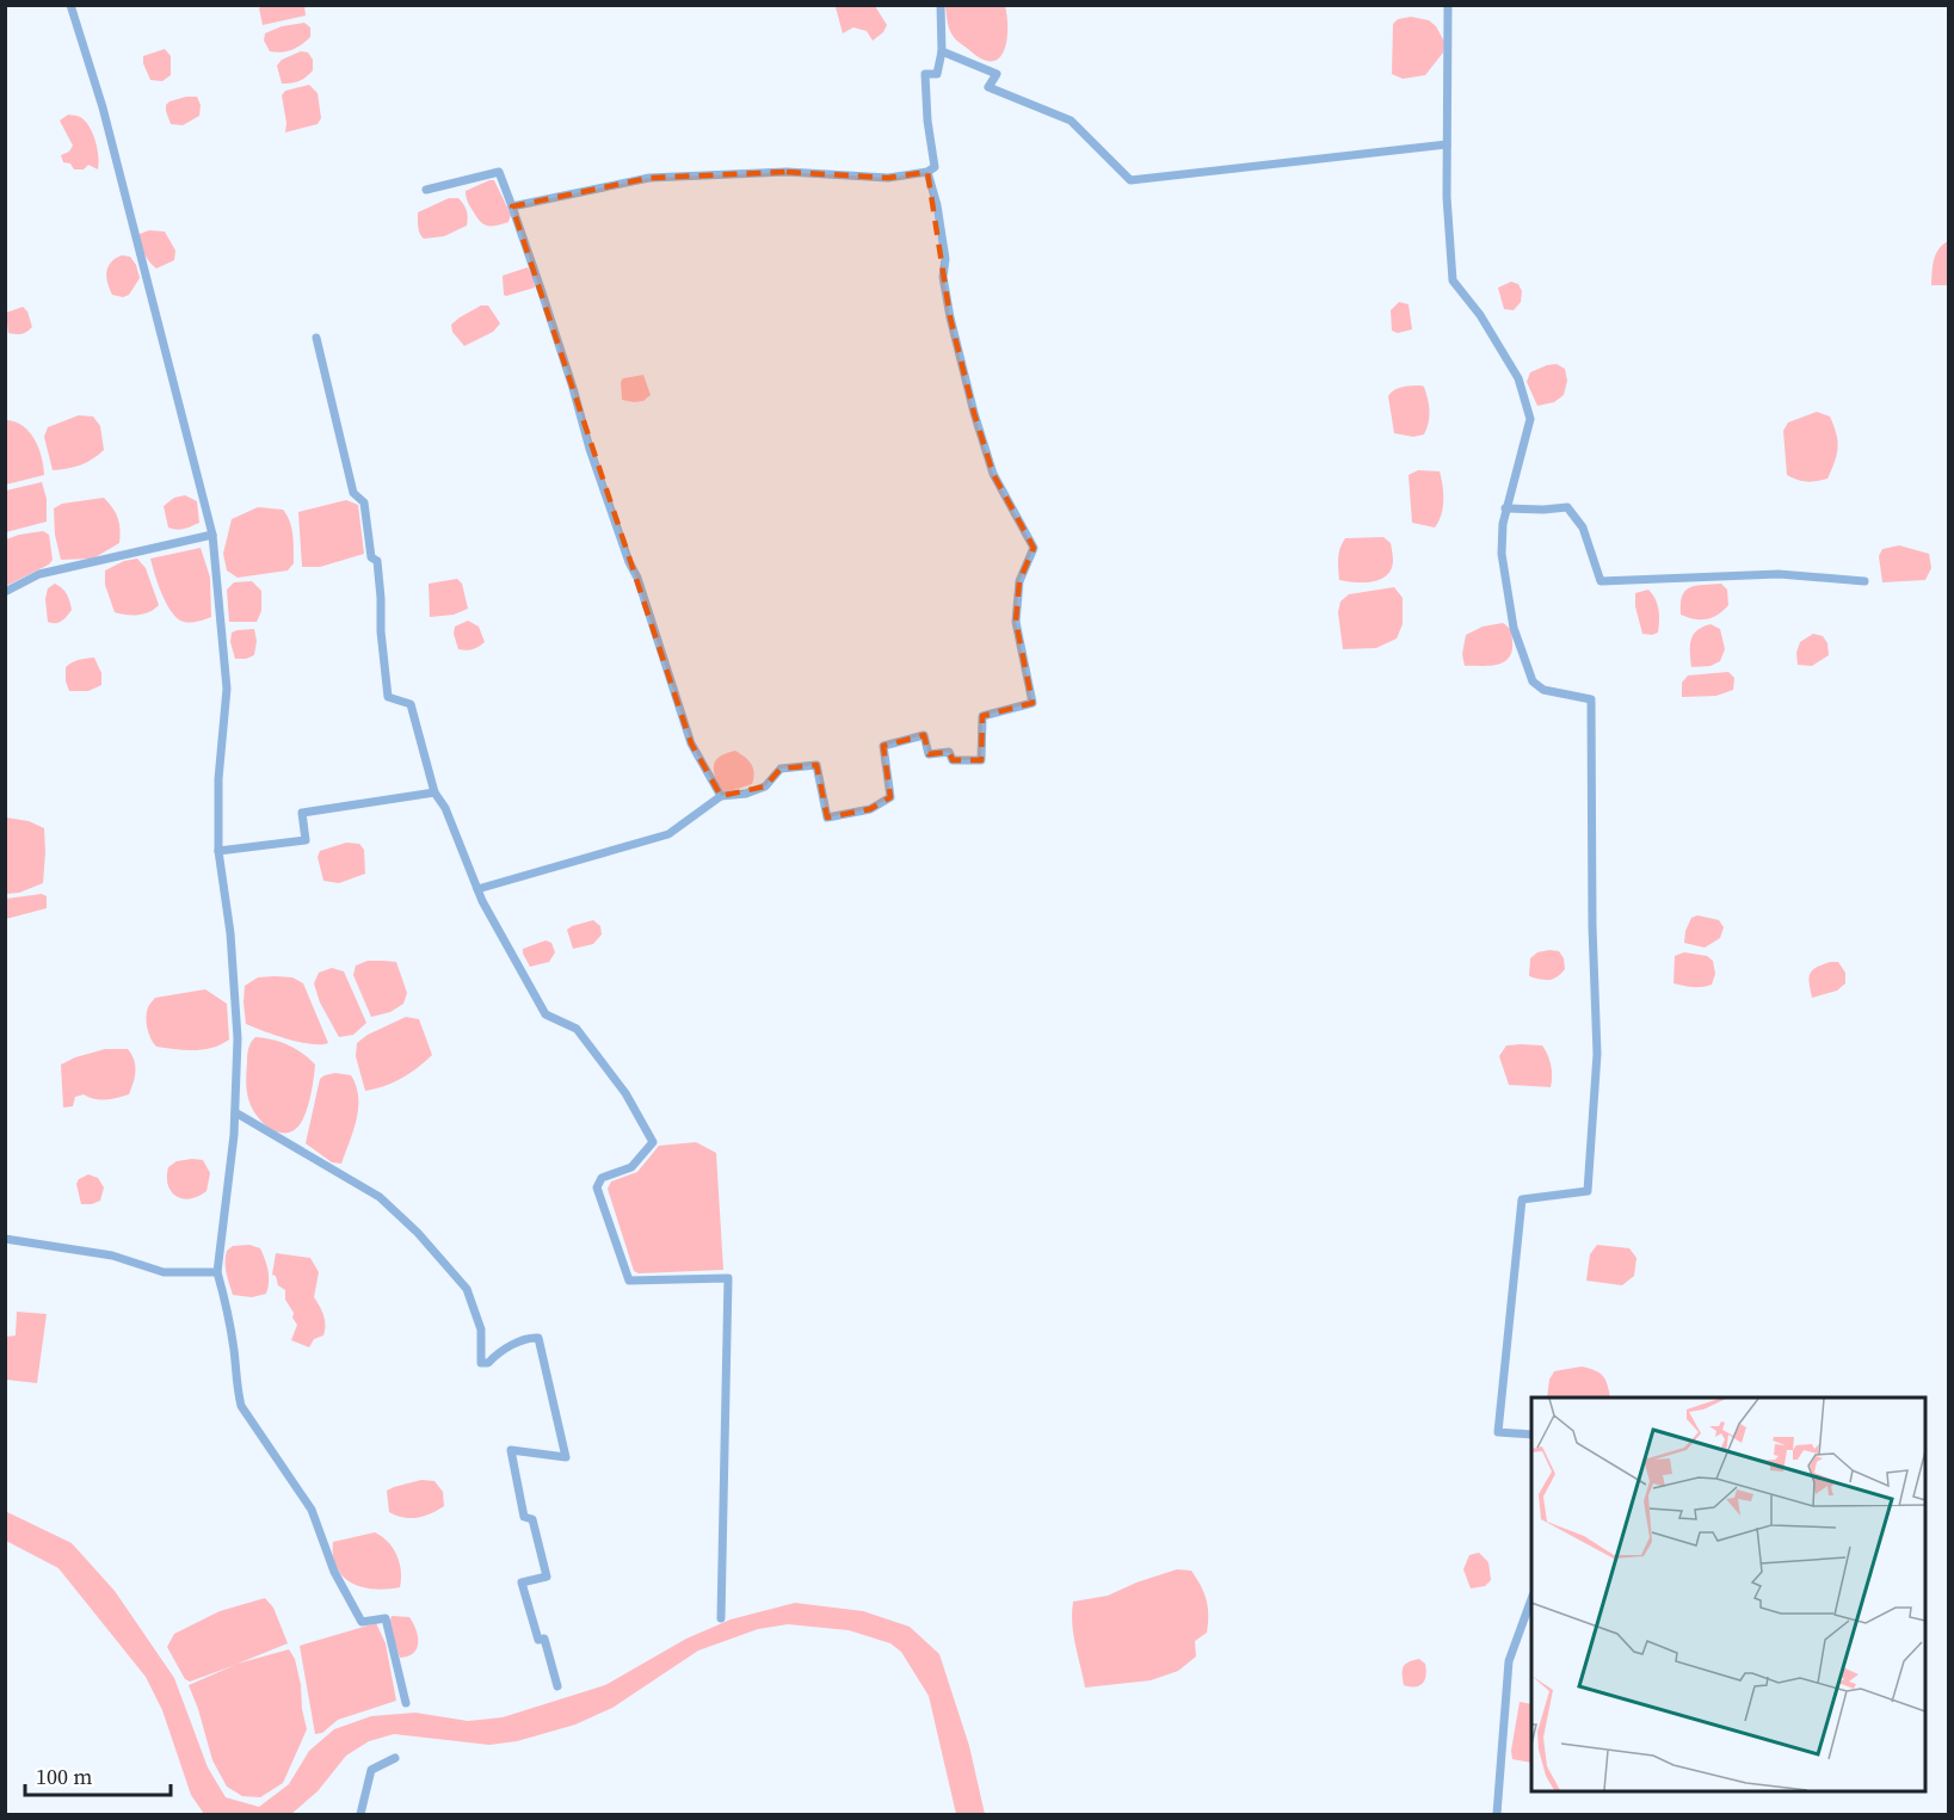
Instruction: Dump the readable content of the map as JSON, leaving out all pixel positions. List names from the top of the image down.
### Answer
{
  "scale_bar": "100 m"
}
